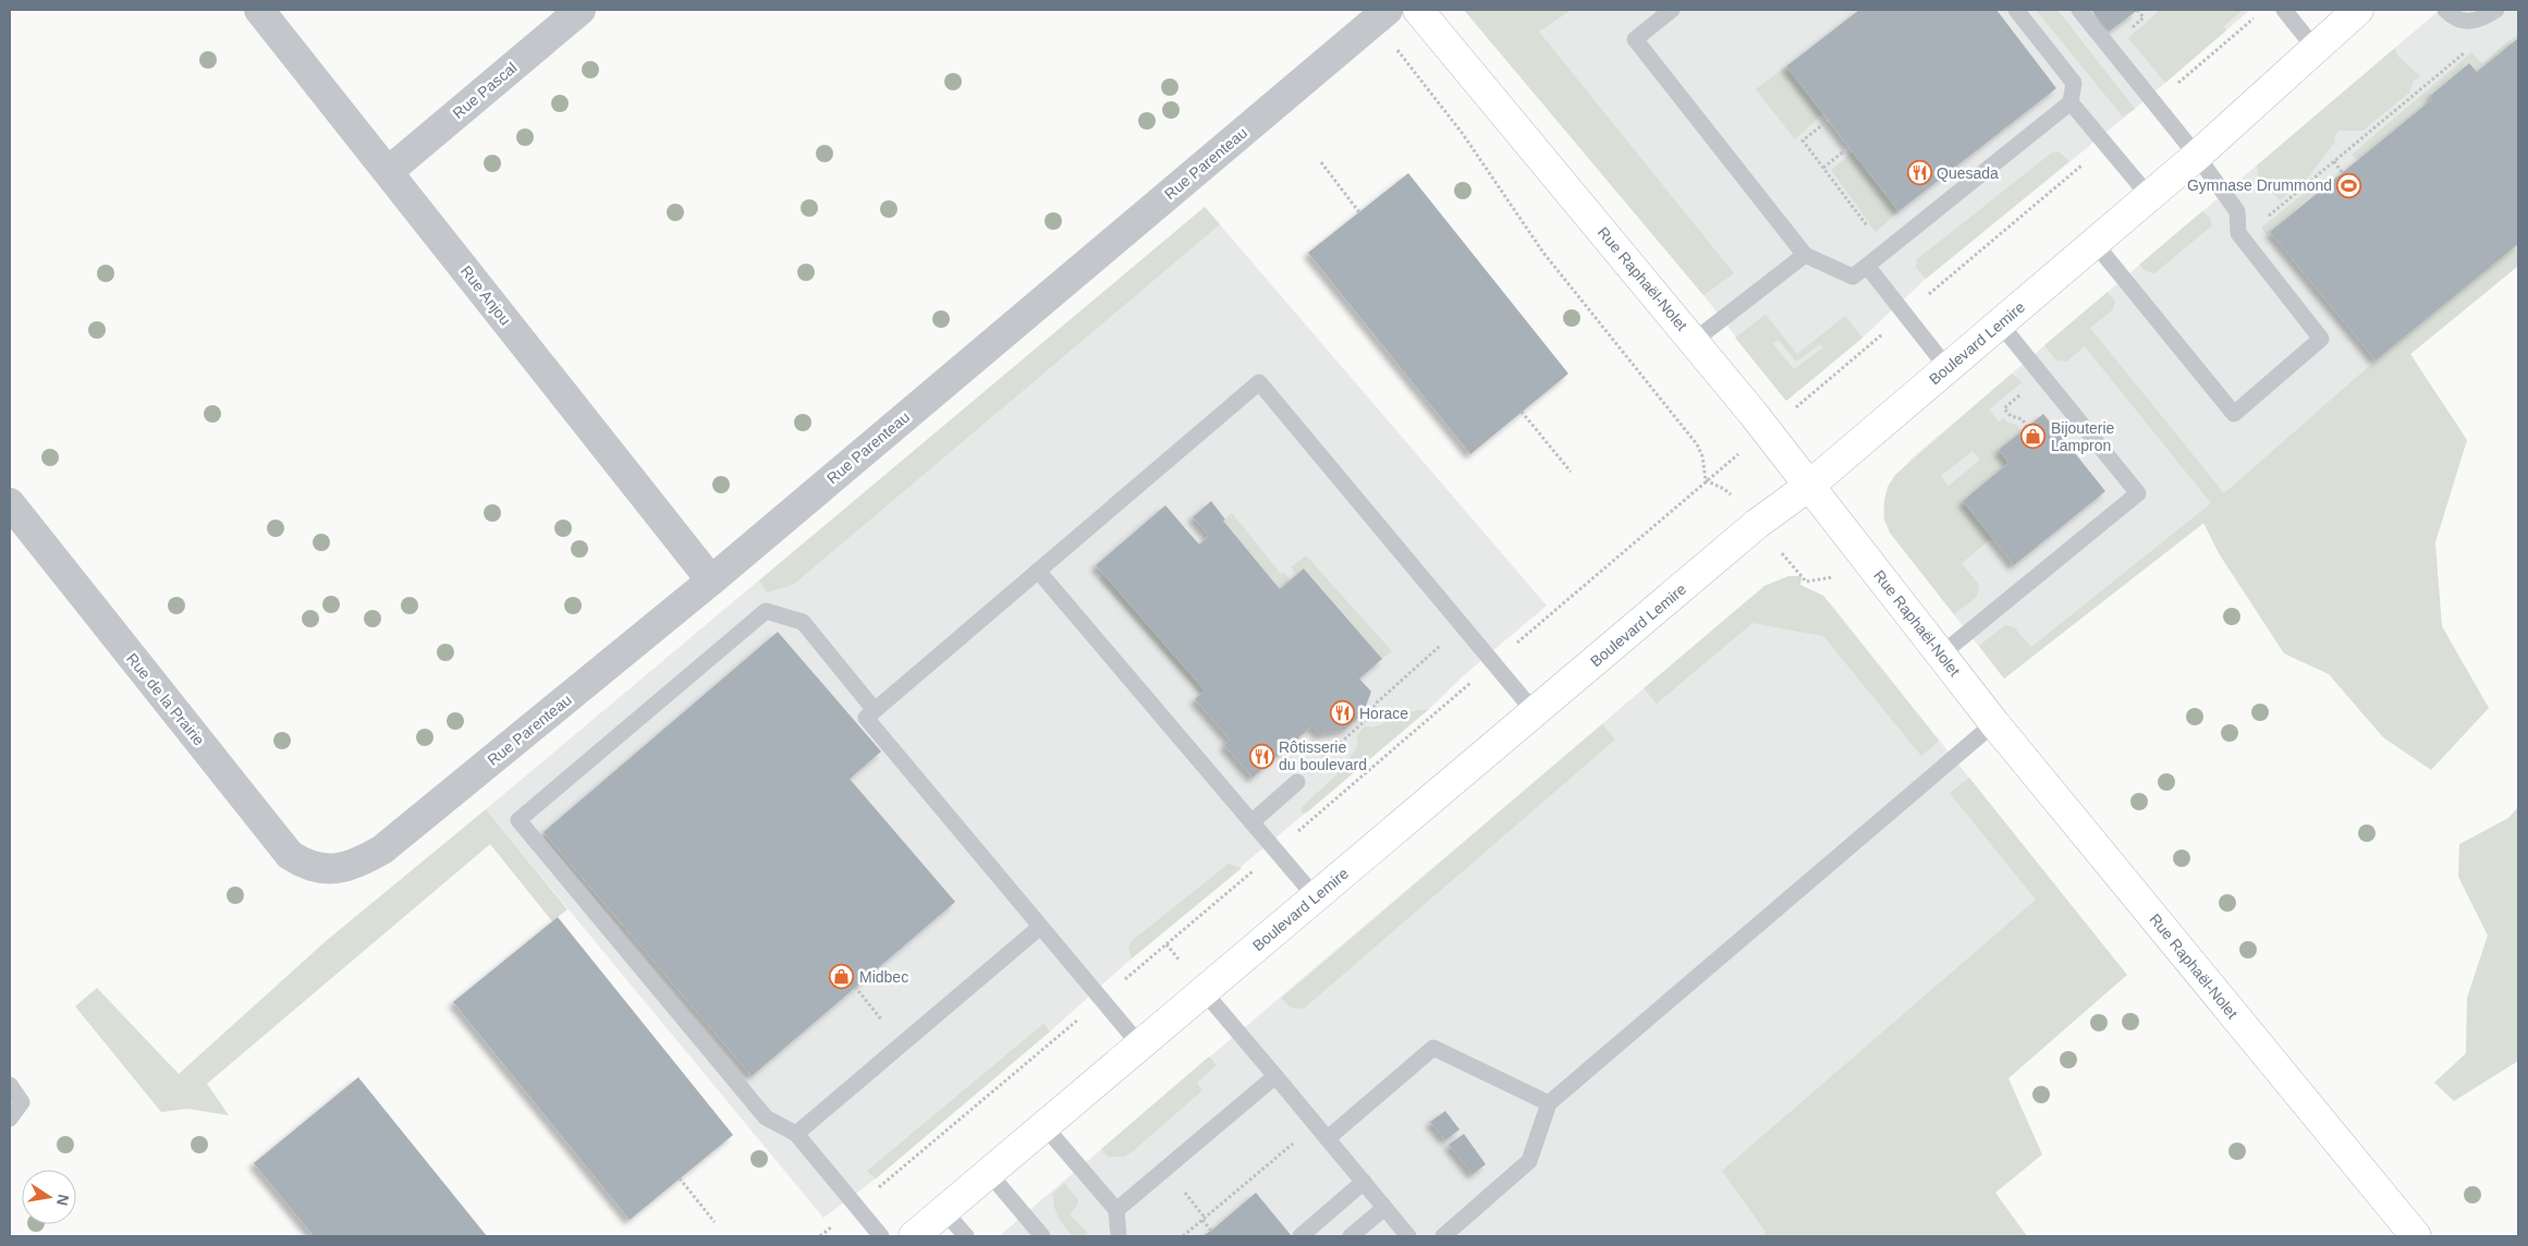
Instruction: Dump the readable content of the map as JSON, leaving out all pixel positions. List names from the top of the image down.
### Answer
{
  "streets": {
    "main road": ["Rue Raphaël-Nolet", "Boulevard Lemire"],
    "street": [
      "Rue Pascal",
      "Rue Parenteau",
      "Rue Anjou",
      "Rue de la Prairie"
    ]
  },
  "crossings": [
    ["Rue Pascal", "Rue Anjou"],
    ["Rue Parenteau", "Rue Anjou"],
    ["Rue Parenteau", "Rue de la Prairie"],
    ["Rue Raphaël-Nolet", "Boulevard Lemire"]
  ],
  "places": {
    "restaurant": ["Quesada", "Horace", "Rôtisserie du boulevard"],
    "sports": ["Gymnase Drummond"],
    "shop": ["Bijouterie Lampron", "Midbec"]
  },
  "north": "right"
}
